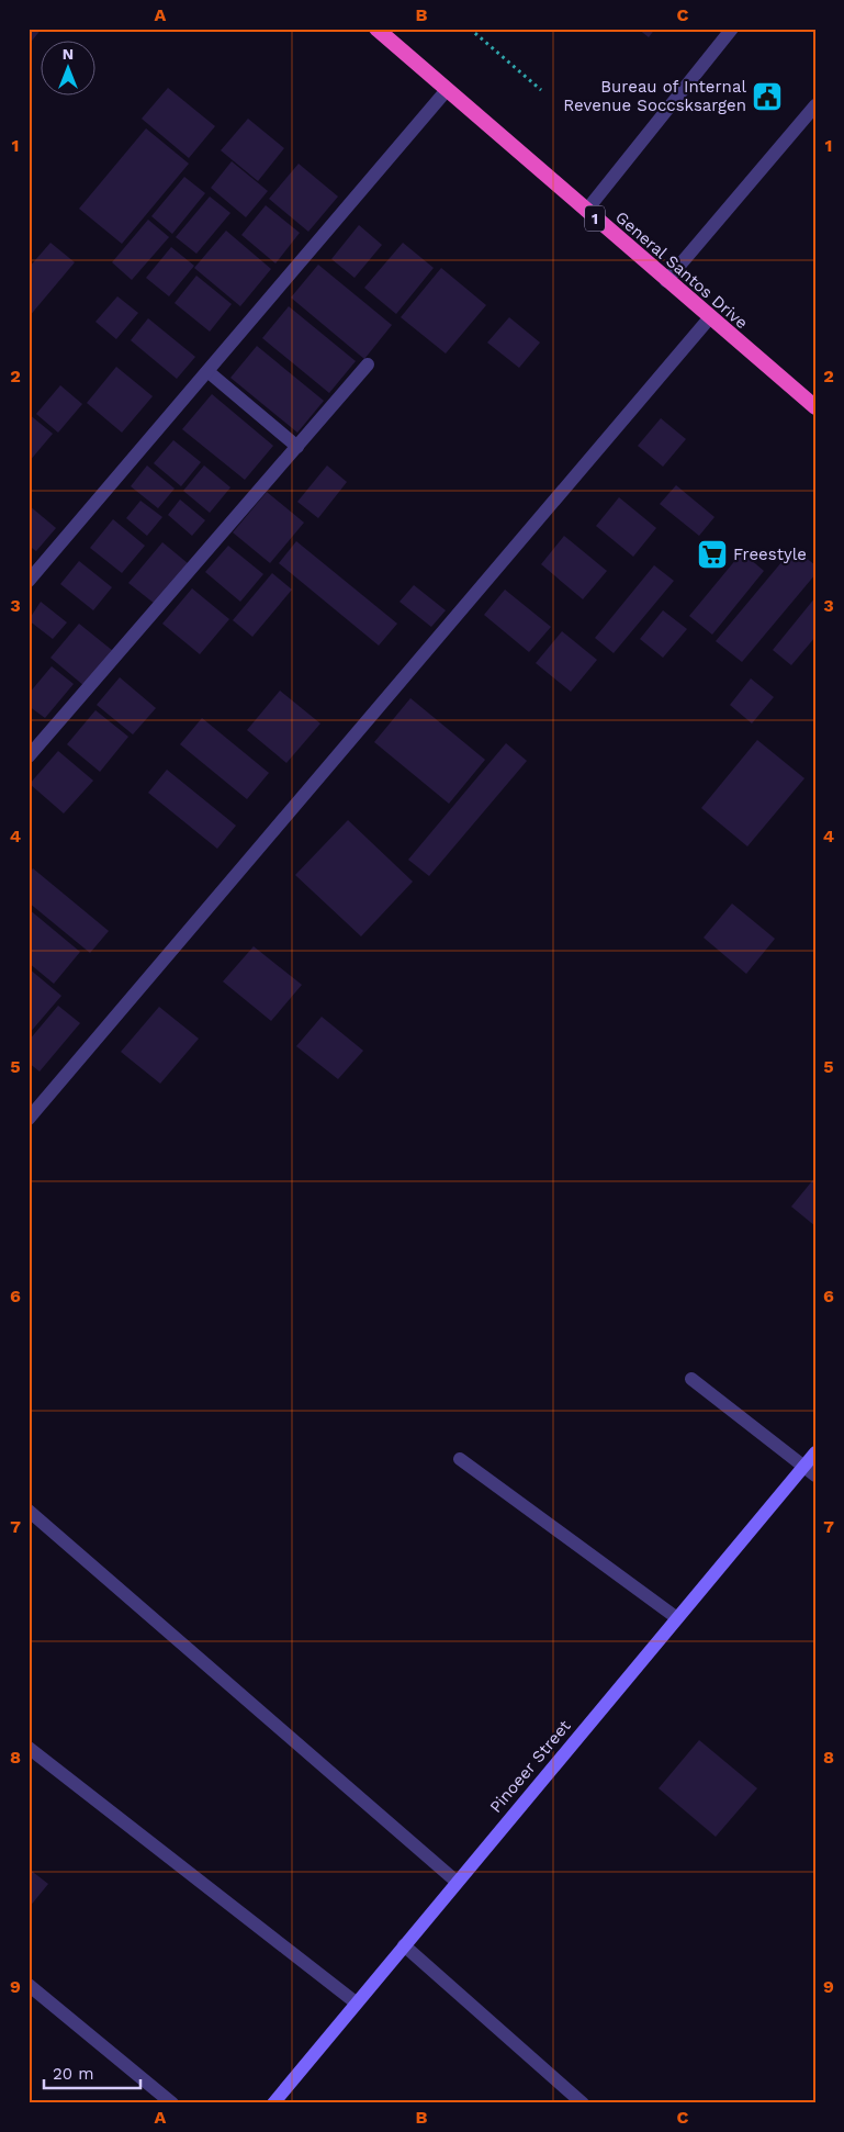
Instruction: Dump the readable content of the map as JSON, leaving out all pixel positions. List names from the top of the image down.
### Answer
{
  "streets": {
    "highway": ["1", "General Santos Drive"],
    "main road": ["Pinoeer Street"]
  },
  "places": {
    "public building": ["Bureau of Internal Revenue Soccsksargen"],
    "supermarket": ["Freestyle"]
  },
  "scale_bar": "20 m",
  "north": "top",
  "grid": {
    "columns": ["A", "B", "C"],
    "rows": [
      "1",
      "2",
      "3",
      "4",
      "5",
      "6",
      "7",
      "8",
      "9"
    ]
  }
}
